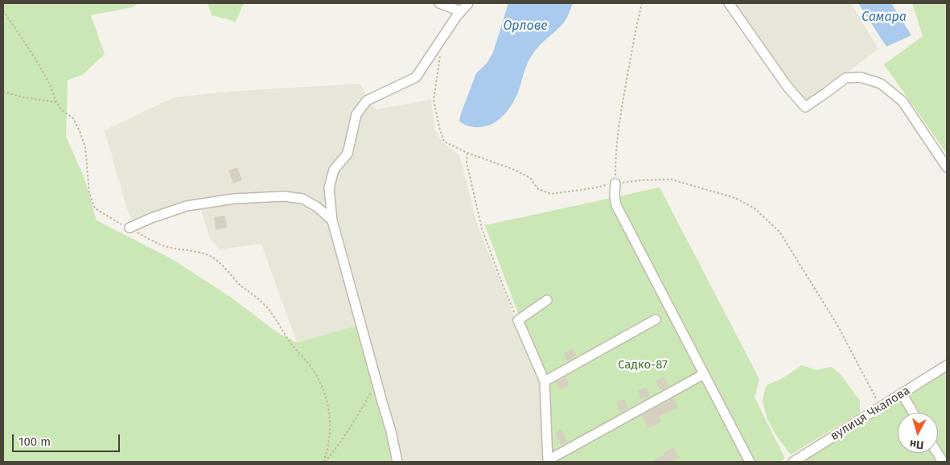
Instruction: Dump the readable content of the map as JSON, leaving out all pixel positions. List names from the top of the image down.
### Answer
{
  "streets": {
    "street": ["вулиця Чкалова"]
  },
  "water": ["Самара", "Орлове"],
  "parks": ["Садко-87"],
  "scale_bar": "100 m",
  "north": "bottom"
}
